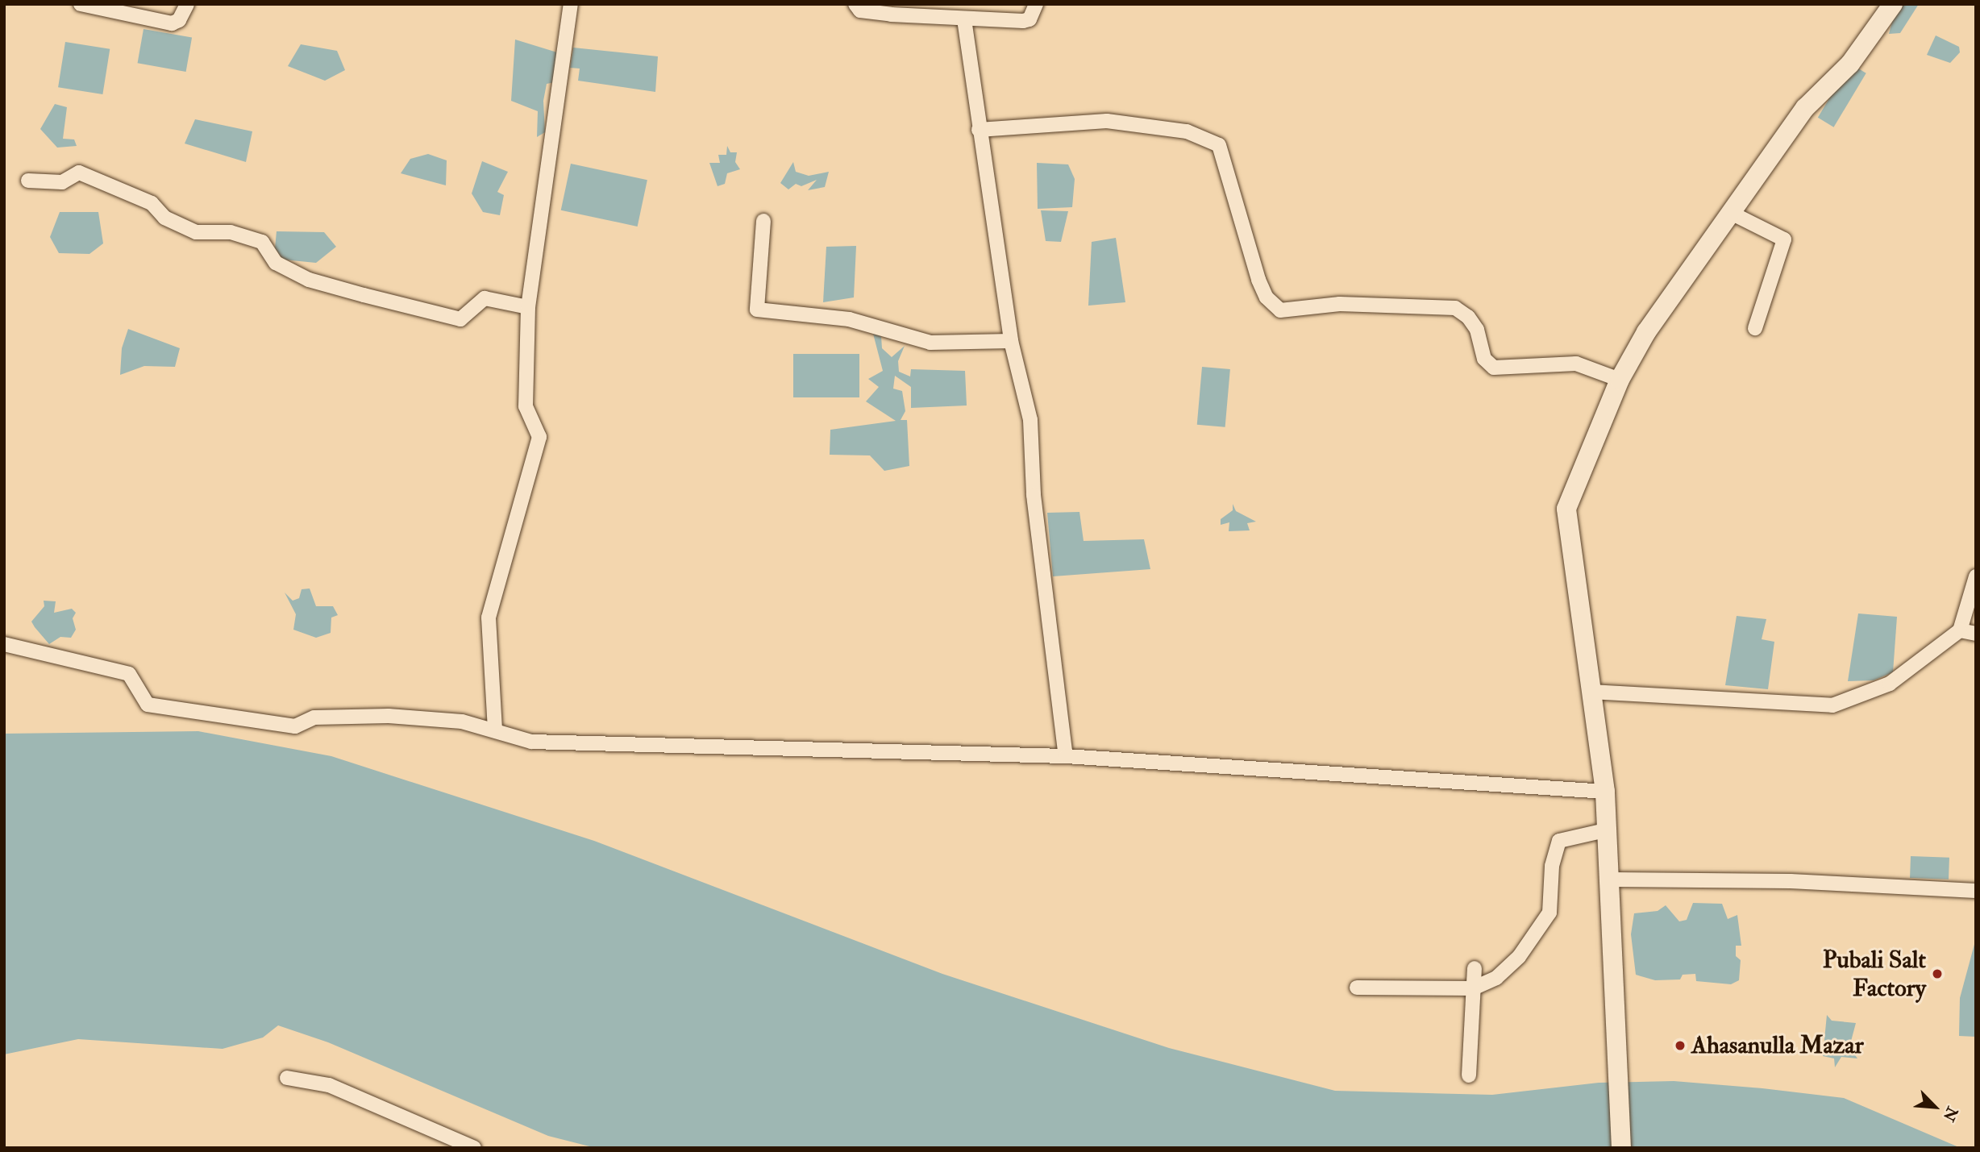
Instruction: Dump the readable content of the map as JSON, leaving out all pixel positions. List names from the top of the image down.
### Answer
{
  "places": ["Pubali Salt Factory", "Ahasanulla Mazar"],
  "north": "bottom right"
}
